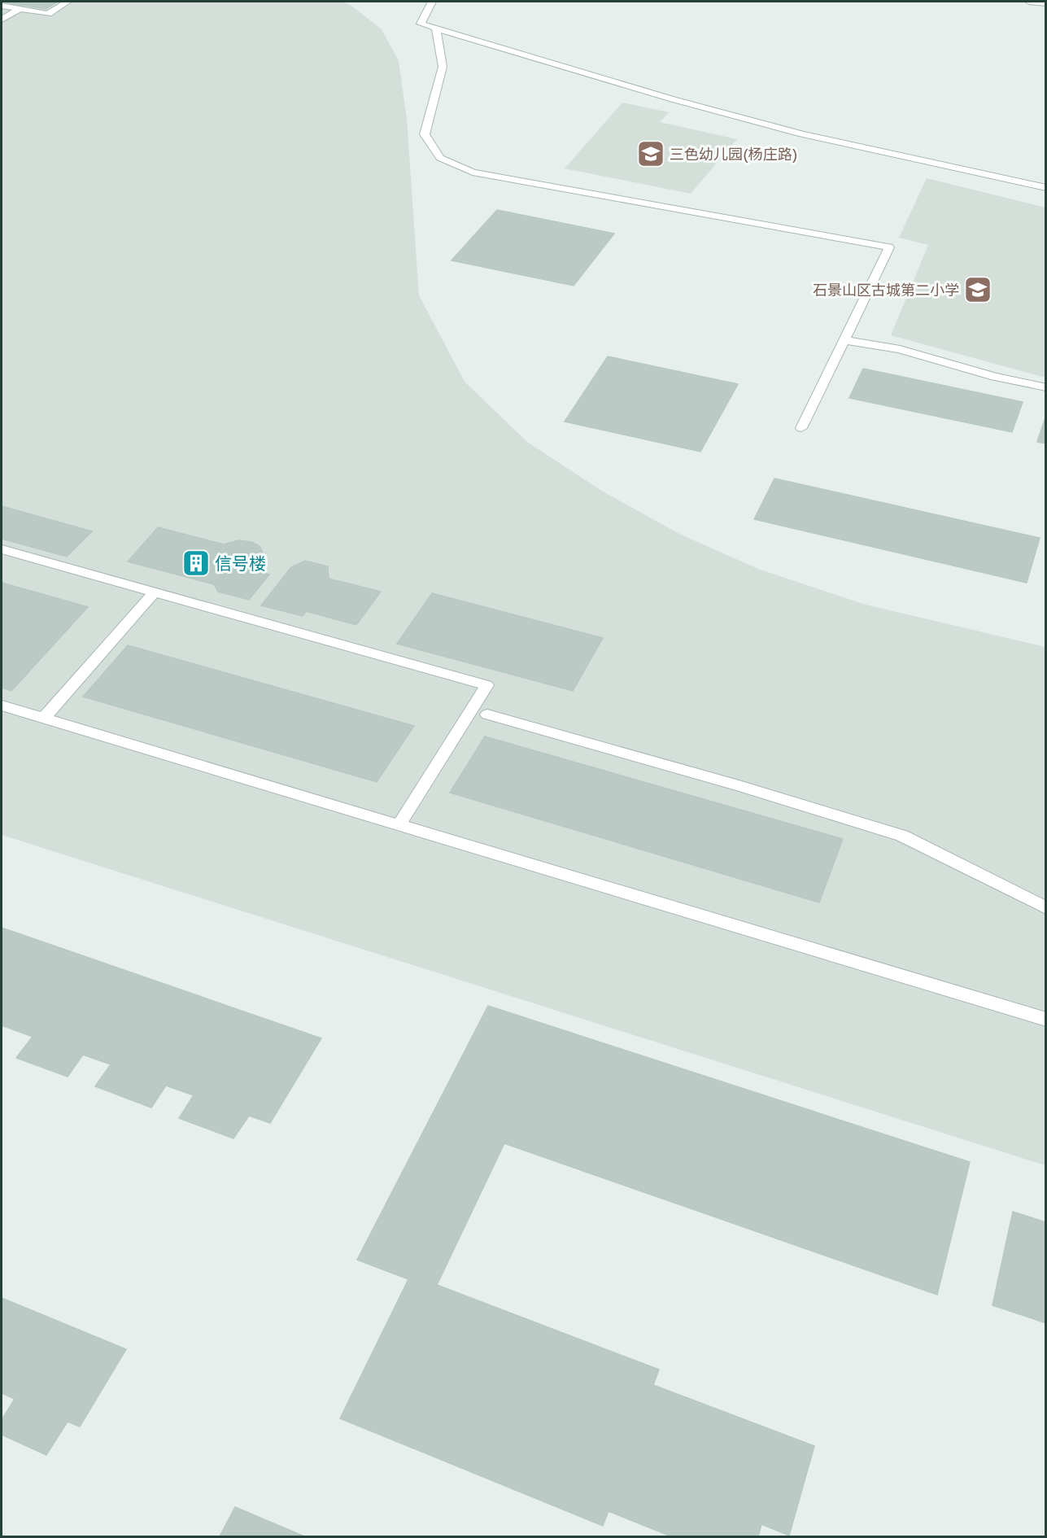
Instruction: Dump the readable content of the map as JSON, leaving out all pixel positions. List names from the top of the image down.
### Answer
{
  "places": {
    "school or university": ["三色幼儿园(杨庄路)", "石景山区古城第二小学"],
    "building": ["信号楼"]
  }
}
